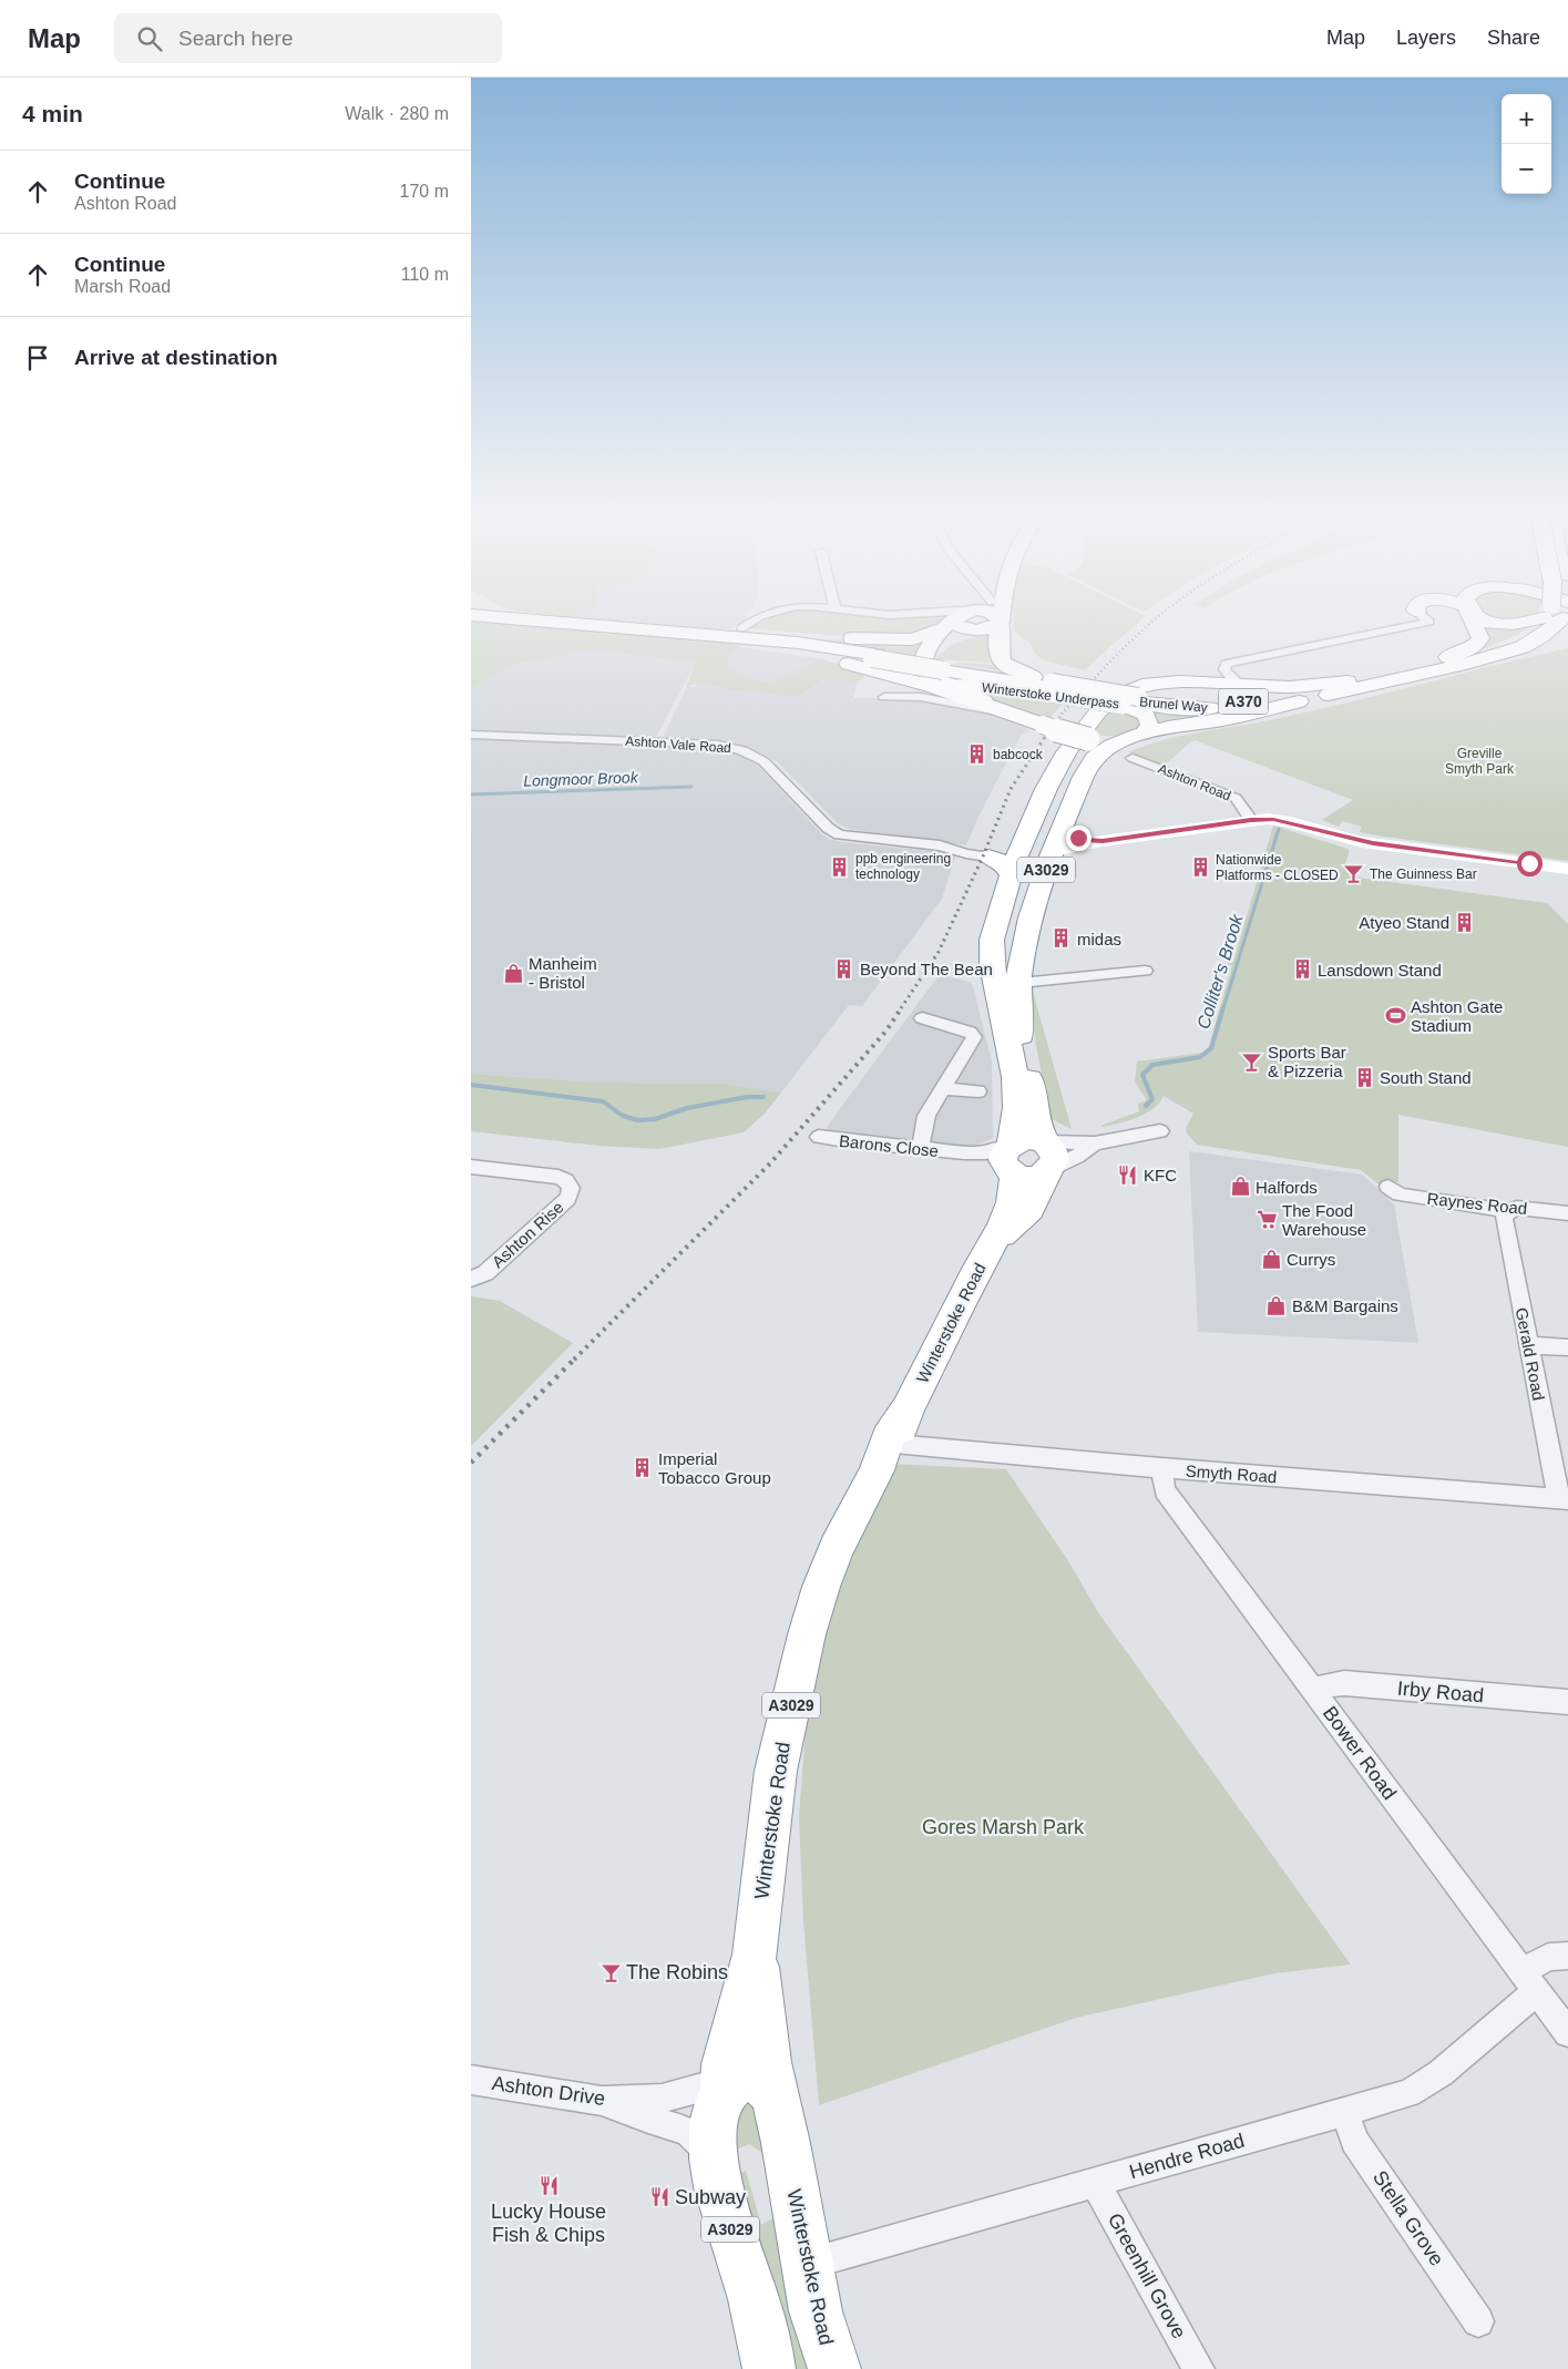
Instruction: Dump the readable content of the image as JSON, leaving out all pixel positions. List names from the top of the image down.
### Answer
{
  "streets": {
    "highway": [
      "Winterstoke Underpass",
      "A370",
      "Brunel Way",
      "A3029",
      "Winterstoke Road"
    ],
    "street": [
      "Ashton Vale Road",
      "Ashton Road",
      "Barons Close",
      "Raynes Road",
      "Ashton Rise",
      "Gerald Road",
      "Smyth Road",
      "Irby Road",
      "Bower Road",
      "Ashton Drive",
      "Hendre Road",
      "Stella Grove",
      "Greenhill Grove"
    ]
  },
  "crossings": [
    ["Winterstoke Underpass", "Brunel Way"],
    ["Winterstoke Underpass", "Ashton Road"],
    ["Winterstoke Underpass", "A3029"],
    ["Brunel Way", "A3029"],
    ["Ashton Road", "A3029"],
    ["A3029", "Barons Close"],
    ["A3029", "Winterstoke Road"],
    ["Barons Close", "Winterstoke Road"],
    ["Raynes Road", "Gerald Road"],
    ["Winterstoke Road", "Smyth Road"],
    ["Winterstoke Road", "Ashton Drive"],
    ["Winterstoke Road", "Hendre Road"],
    ["Gerald Road", "Smyth Road"],
    ["Smyth Road", "Bower Road"],
    ["Irby Road", "Bower Road"],
    ["Bower Road", "Hendre Road"],
    ["Hendre Road", "Stella Grove"],
    ["Hendre Road", "Greenhill Grove"]
  ],
  "water": ["Longmoor Brook", "Colliter's Brook"],
  "parks": ["Greville Smyth Park", "Gores Marsh Park"],
  "places": {
    "building": [
      "babcock",
      "ppb engineering technology",
      "Nationwide Platforms - CLOSED",
      "Atyeo Stand",
      "midas",
      "Beyond The Bean",
      "Lansdown Stand",
      "South Stand",
      "Imperial Tobacco Group"
    ],
    "bar": ["The Guinness Bar", "Sports Bar & Pizzeria", "The Robins"],
    "shop": [
      "Manheim - Bristol",
      "Halfords",
      "Currys",
      "B&M Bargains"
    ],
    "sports": ["Ashton Gate Stadium"],
    "restaurant": ["KFC", "Lucky House Fish & Chips", "Subway"],
    "supermarket": ["The Food Warehouse"]
  },
  "page": {
    "header": "Map",
    "search": "Search here",
    "nav": ["Map", "Layers", "Share"],
    "heading": ["4 min", "Walk · 280 m"],
    "map_buttons": ["+", "−"],
    "list": [
      ["Continue", "Ashton Road", "170 m"],
      ["Continue", "Marsh Road", "110 m"],
      "Arrive at destination"
    ]
  }
}
